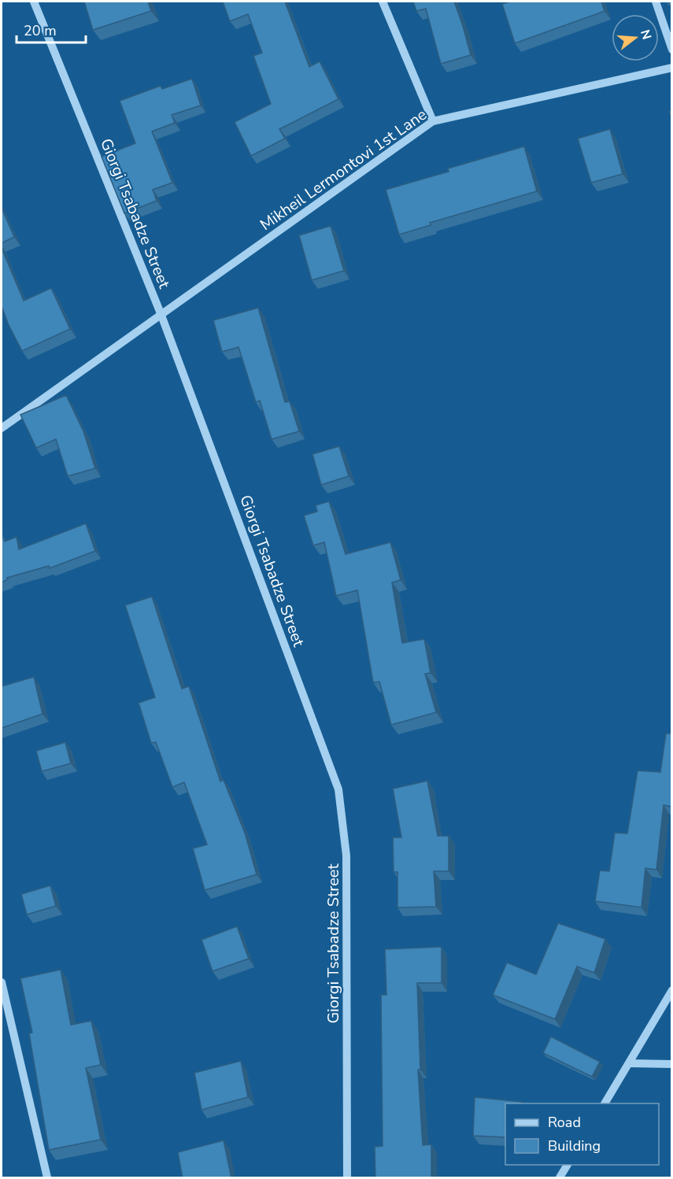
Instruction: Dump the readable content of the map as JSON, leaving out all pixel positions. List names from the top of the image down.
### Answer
{
  "streets": {
    "street": ["Mikheil Lermontovi 1st Lane", "Giorgi Tsabadze Street"]
  },
  "crossings": [
    ["Mikheil Lermontovi 1st Lane", "Giorgi Tsabadze Street"]
  ],
  "legend": ["Road", "Building"],
  "scale_bar": "20 m",
  "north": "right"
}
